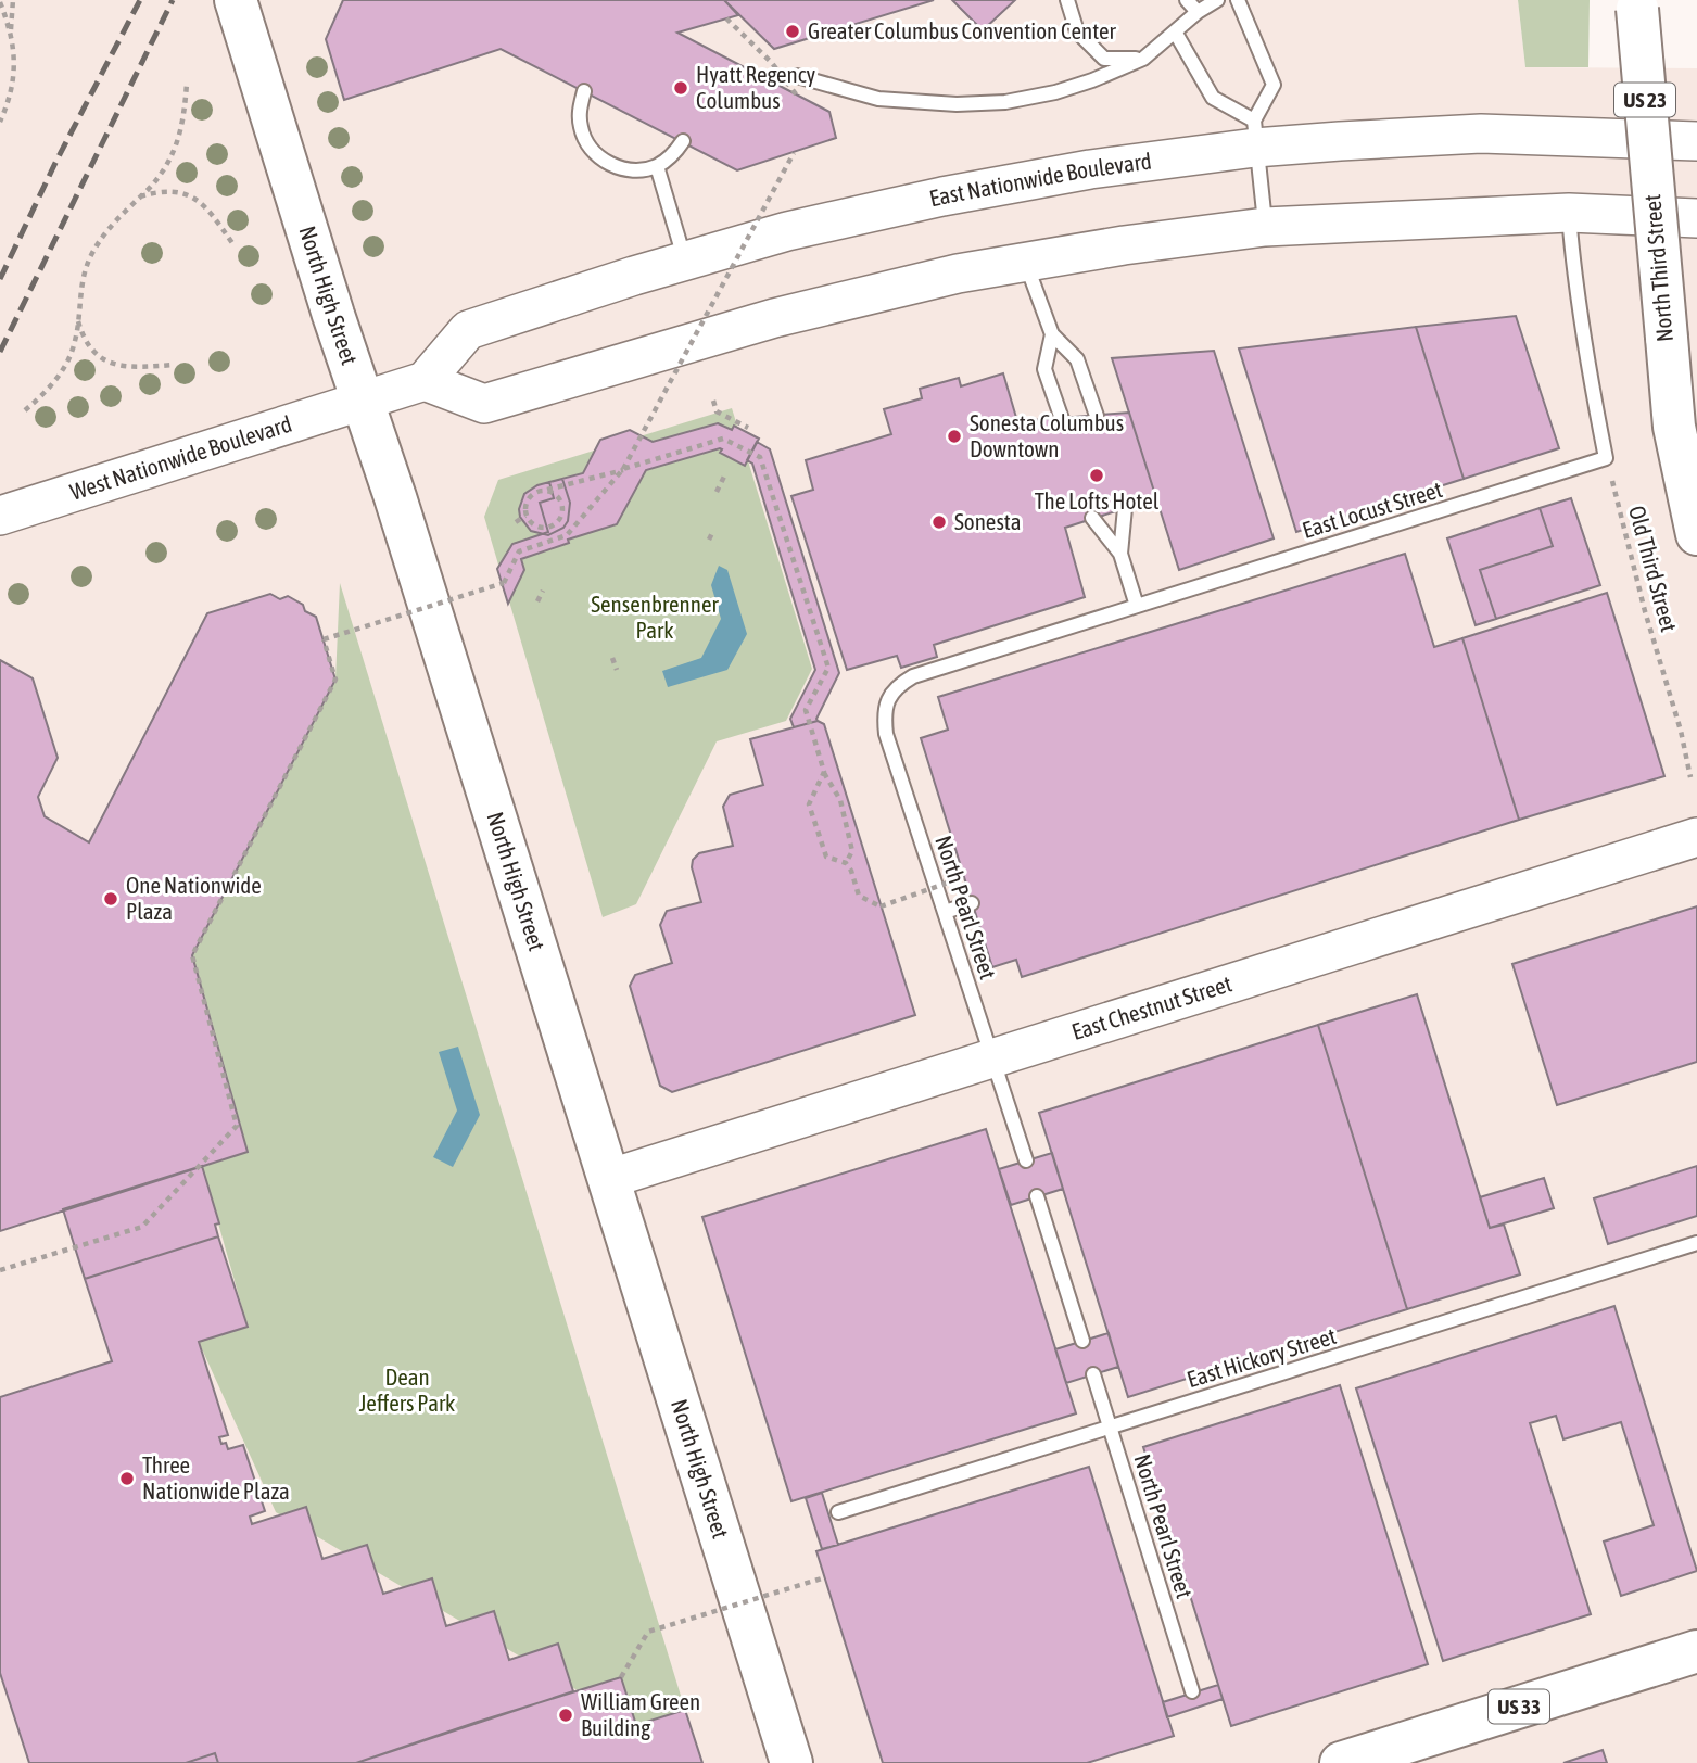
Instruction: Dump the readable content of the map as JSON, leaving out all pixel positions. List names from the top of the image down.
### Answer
{
  "streets": {
    "main road": [
      "US 23",
      "East Nationwide Boulevard",
      "North Third Street",
      "North High Street",
      "West Nationwide Boulevard",
      "East Chestnut Street",
      "US 33"
    ],
    "lane": ["East Locust Street", "North Pearl Street", "East Hickory Street"],
    "path": ["Old Third Street"]
  },
  "crossings": [
    ["North High Street", "West Nationwide Boulevard"],
    ["North High Street", "East Chestnut Street"],
    ["East Locust Street", "Old Third Street"],
    ["East Locust Street", "North Pearl Street"],
    ["North Pearl Street", "East Chestnut Street"],
    ["North Pearl Street", "East Hickory Street"]
  ],
  "parks": ["Sensenbrenner Park", "Dean Jeffers Park"],
  "places": [
    "Greater Columbus Convention Center",
    "Hyatt Regency Columbus",
    "Sonesta Columbus Downtown",
    "The Lofts Hotel",
    "Sonesta",
    "One Nationwide Plaza",
    "Three Nationwide Plaza",
    "William Green Building"
  ]
}
